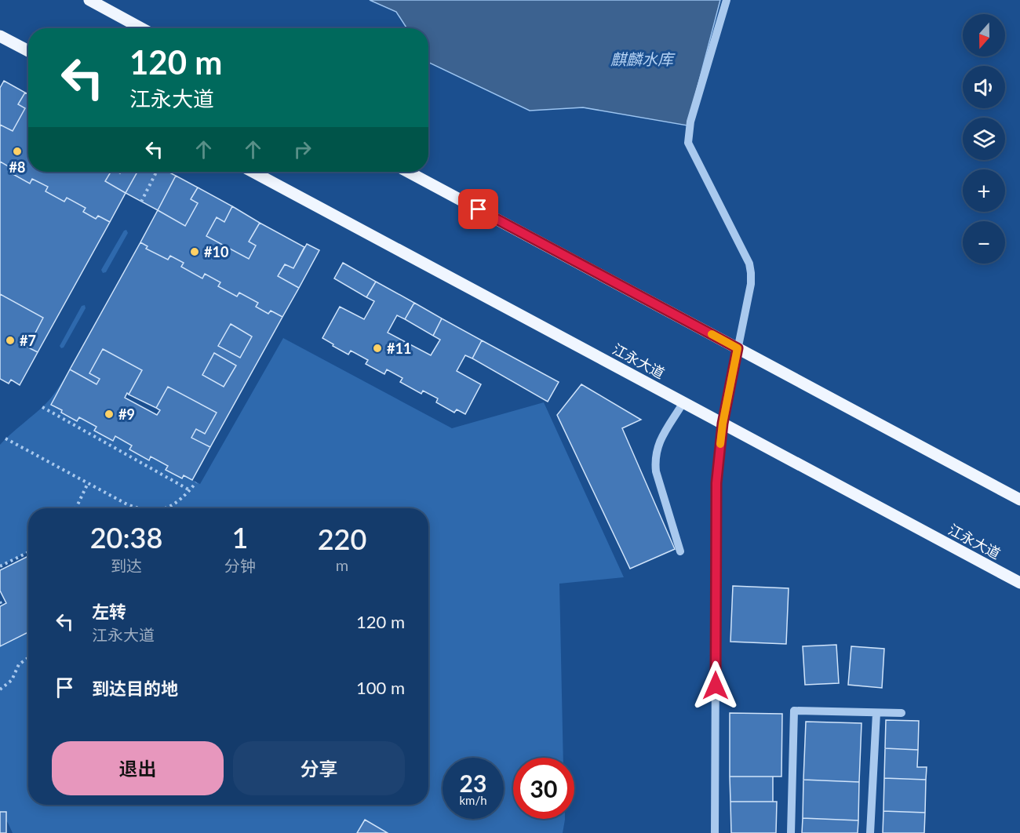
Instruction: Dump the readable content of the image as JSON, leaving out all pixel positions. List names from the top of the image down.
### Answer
{
  "streets": {
    "main road": ["江永大道"]
  },
  "water": ["麒麟水库"],
  "places": [
    "#8",
    "#10",
    "#7",
    "#11",
    "#9"
  ],
  "north": "bottom",
  "page": {
    "map_buttons": ["+", "−"],
    "turn": ["120 m", "江永大道"],
    "eta": [
      "20:38",
      "到达",
      "1",
      "分钟",
      "220",
      "m"
    ],
    "list": [
      {
        "name": "左转",
        "note": "江永大道",
        "value": "120 m"
      },
      {
        "name": "到达目的地",
        "value": "100 m"
      }
    ],
    "buttons": ["退出", "分享"],
    "speed": "23 km/h",
    "limit": "30"
  }
}
